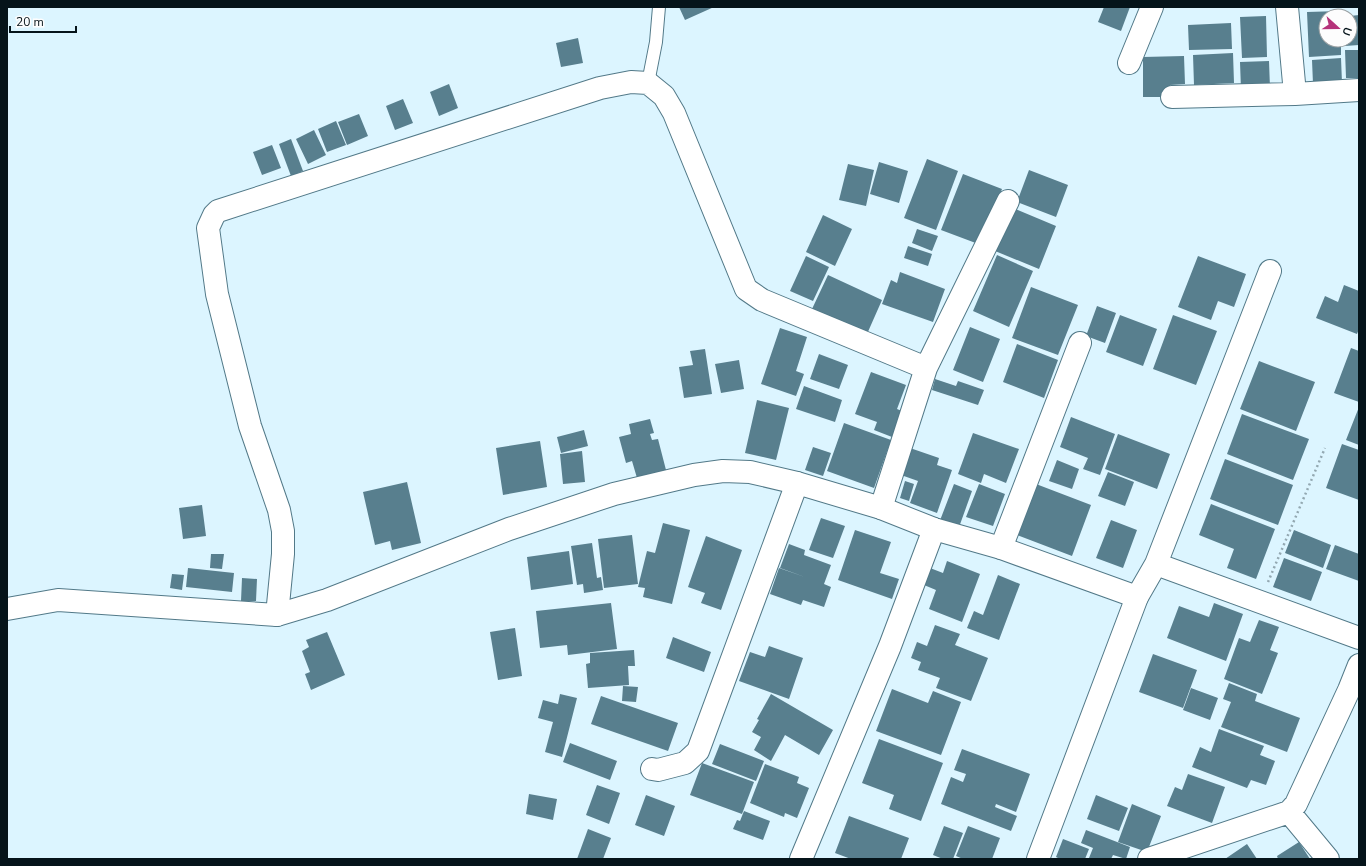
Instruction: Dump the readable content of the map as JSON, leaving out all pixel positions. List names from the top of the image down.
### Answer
{
  "scale_bar": "20 m",
  "north": "right"
}
